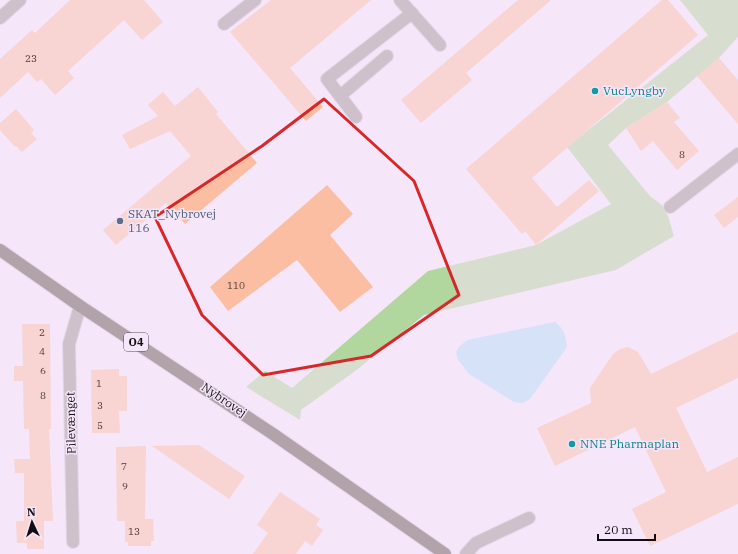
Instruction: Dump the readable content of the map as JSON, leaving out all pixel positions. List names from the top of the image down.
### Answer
{
  "streets": {
    "main road": ["O4", "Nybrovej"],
    "street": ["Pilevænget"]
  },
  "crossings": [
    ["Nybrovej", "Pilevænget"]
  ],
  "places": ["VucLyngby", "SKAT_Nybrovej 116", "NNE Pharmaplan"],
  "house_numbers": [
    "23",
    "8",
    "110",
    "2",
    "4",
    "6",
    "1",
    "8",
    "3",
    "5",
    "7",
    "9",
    "13"
  ],
  "scale_bar": "20 m",
  "north": "top"
}
